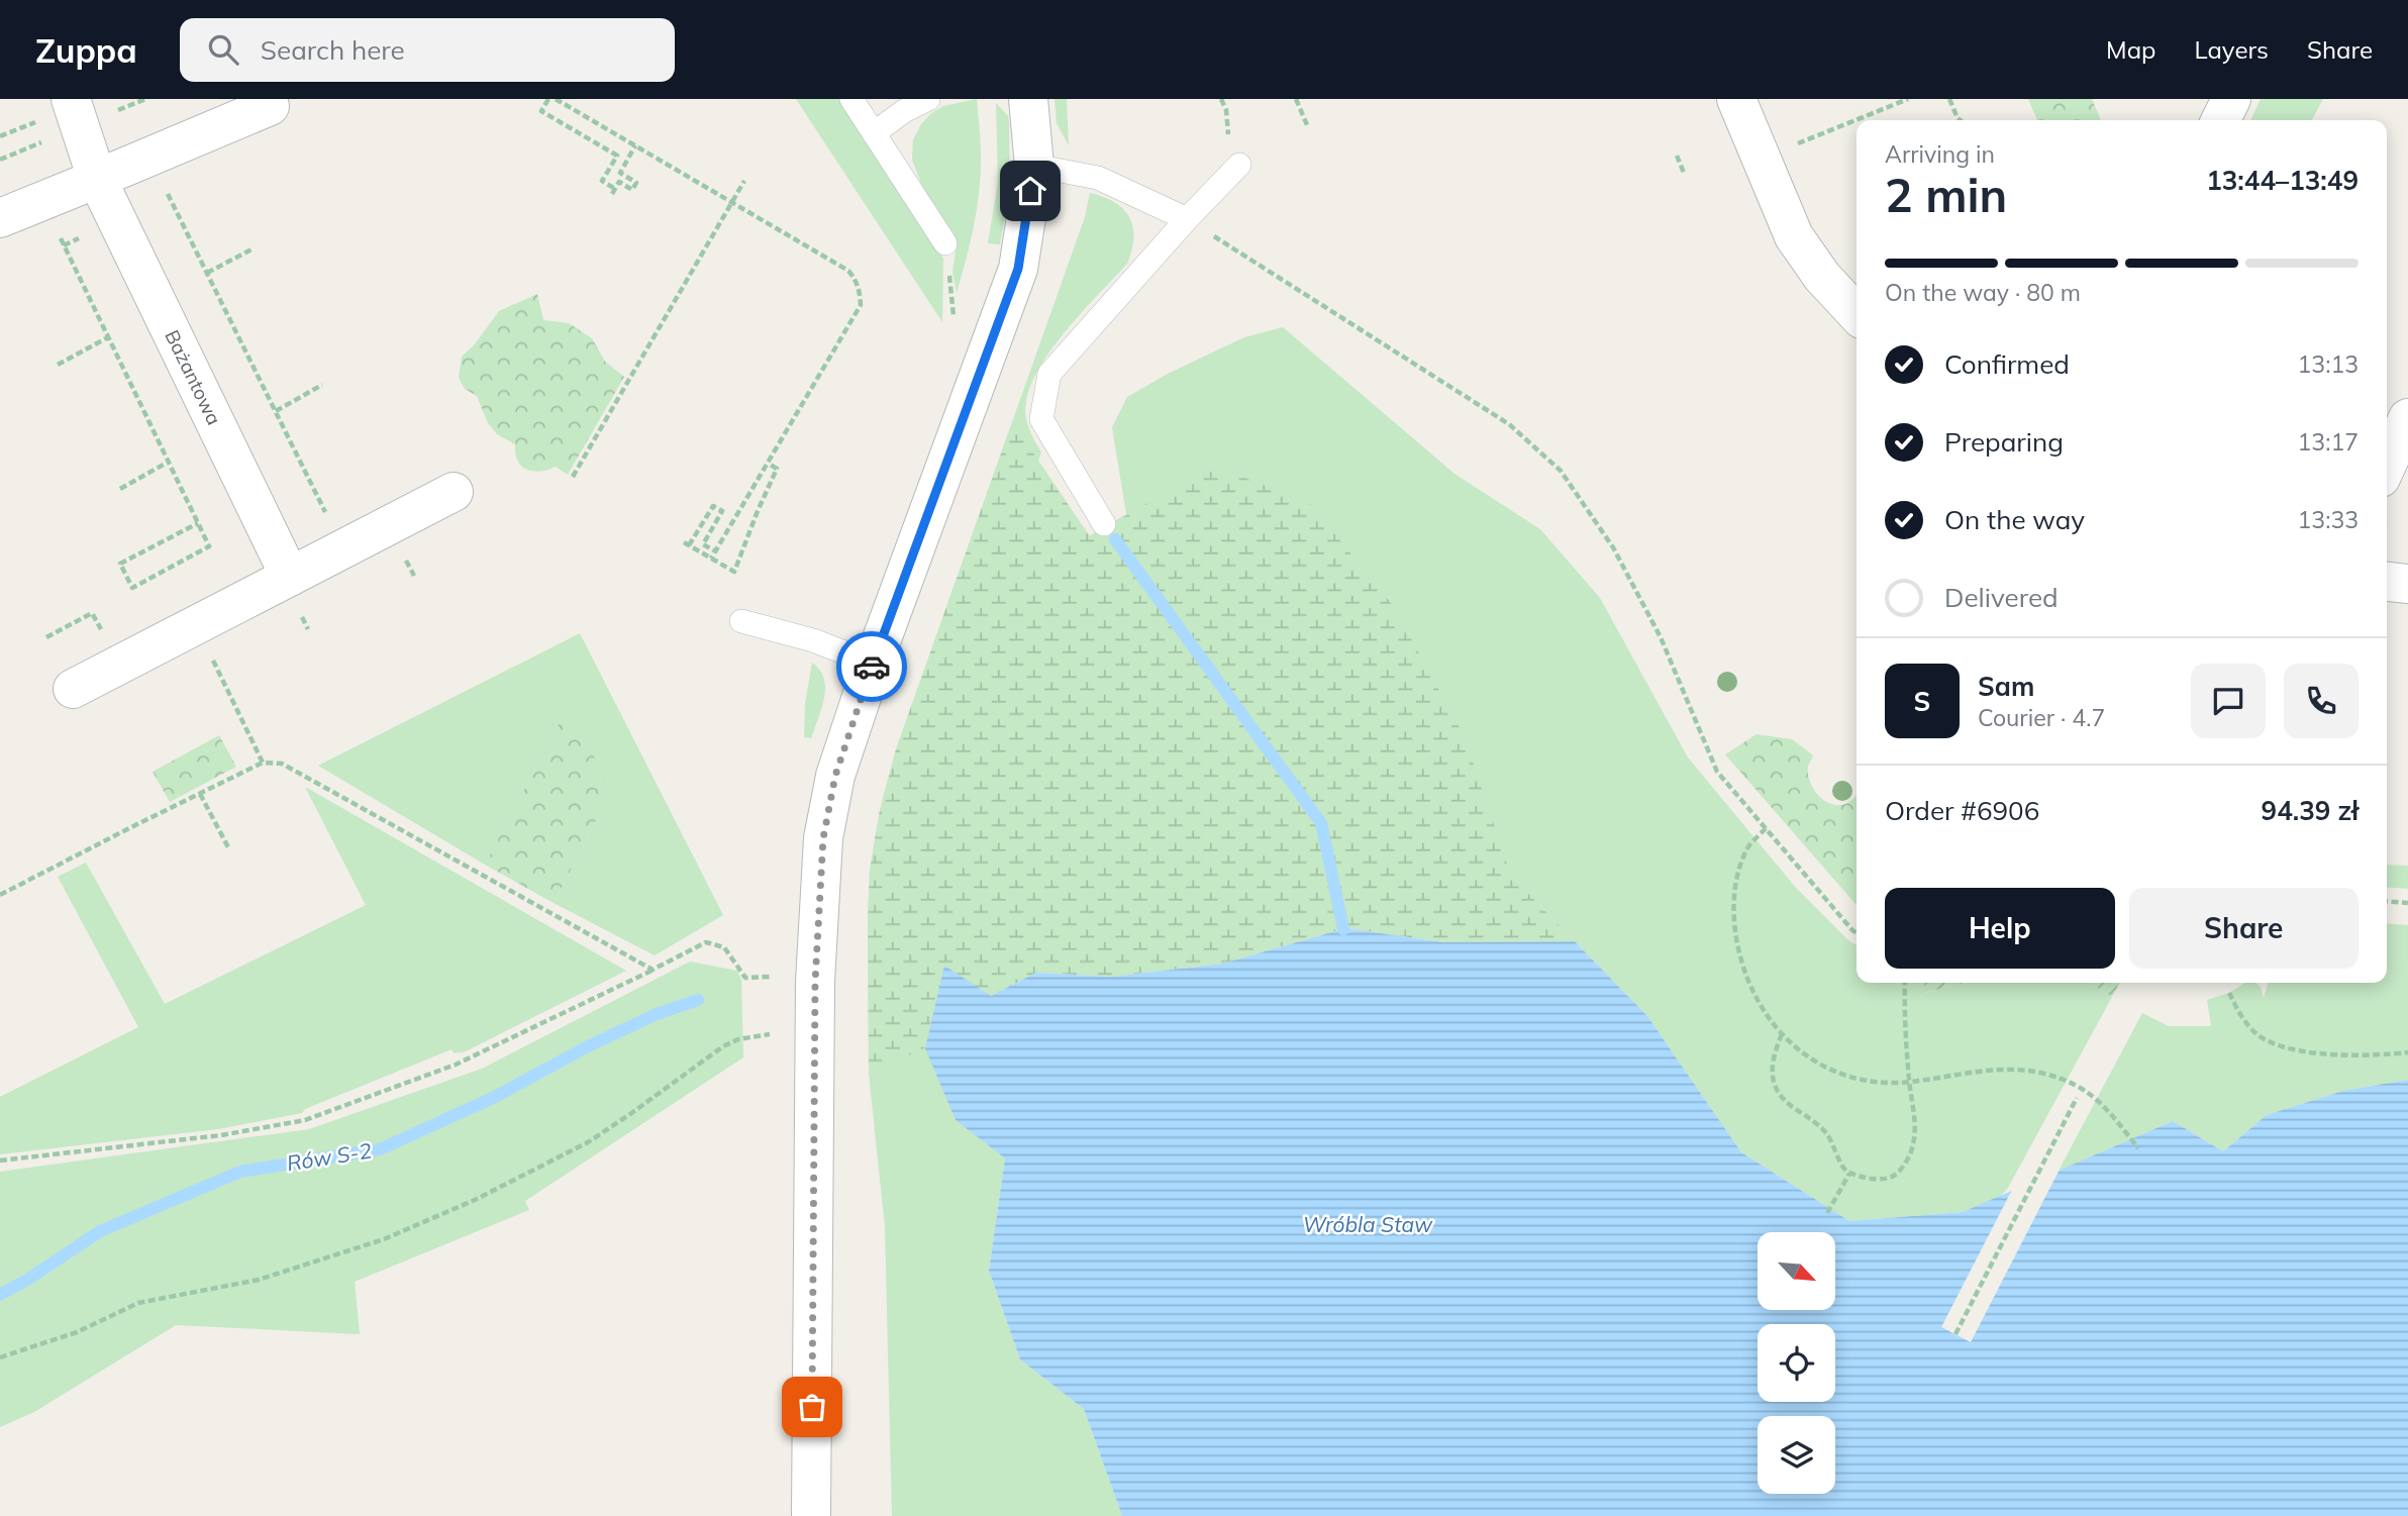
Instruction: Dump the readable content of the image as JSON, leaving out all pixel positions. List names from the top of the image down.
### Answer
{
  "streets": {
    "street": ["Bażantowa"]
  },
  "water": ["Rów S-2", "Wróbla Staw"],
  "north": "bottom right",
  "page": {
    "header": "Zuppa",
    "search": "Search here",
    "nav": ["Map", "Layers", "Share"],
    "heading": ["2 min", "Arriving in", "13:44–13:49"],
    "panel": [
      "Sam",
      "Courier · 4.7",
      "Order #6906",
      "94.39 zł"
    ],
    "bar": "On the way · 80 m",
    "list": [
      ["Confirmed", "13:13"],
      ["Preparing", "13:17"],
      ["On the way", "13:33"],
      "Delivered"
    ],
    "round": "S",
    "buttons": ["Help", "Share"]
  }
}
